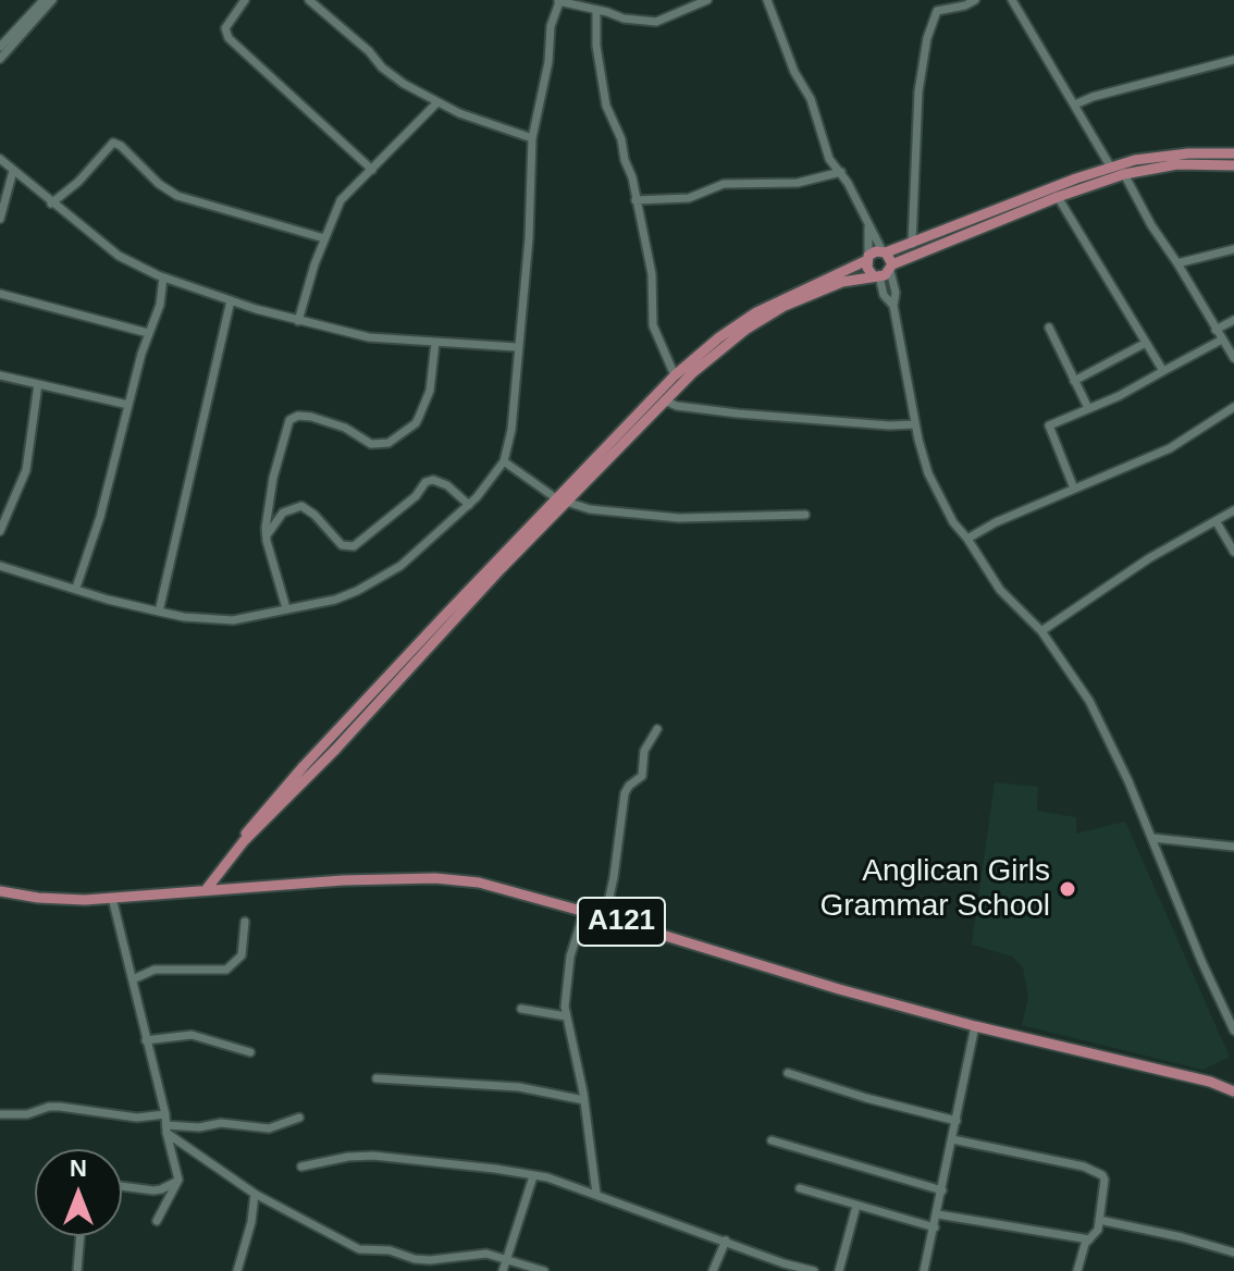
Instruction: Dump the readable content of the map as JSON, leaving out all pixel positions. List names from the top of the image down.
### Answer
{
  "streets": {
    "main road": ["A121"]
  },
  "places": ["Anglican Girls Grammar School"],
  "north": "top"
}
